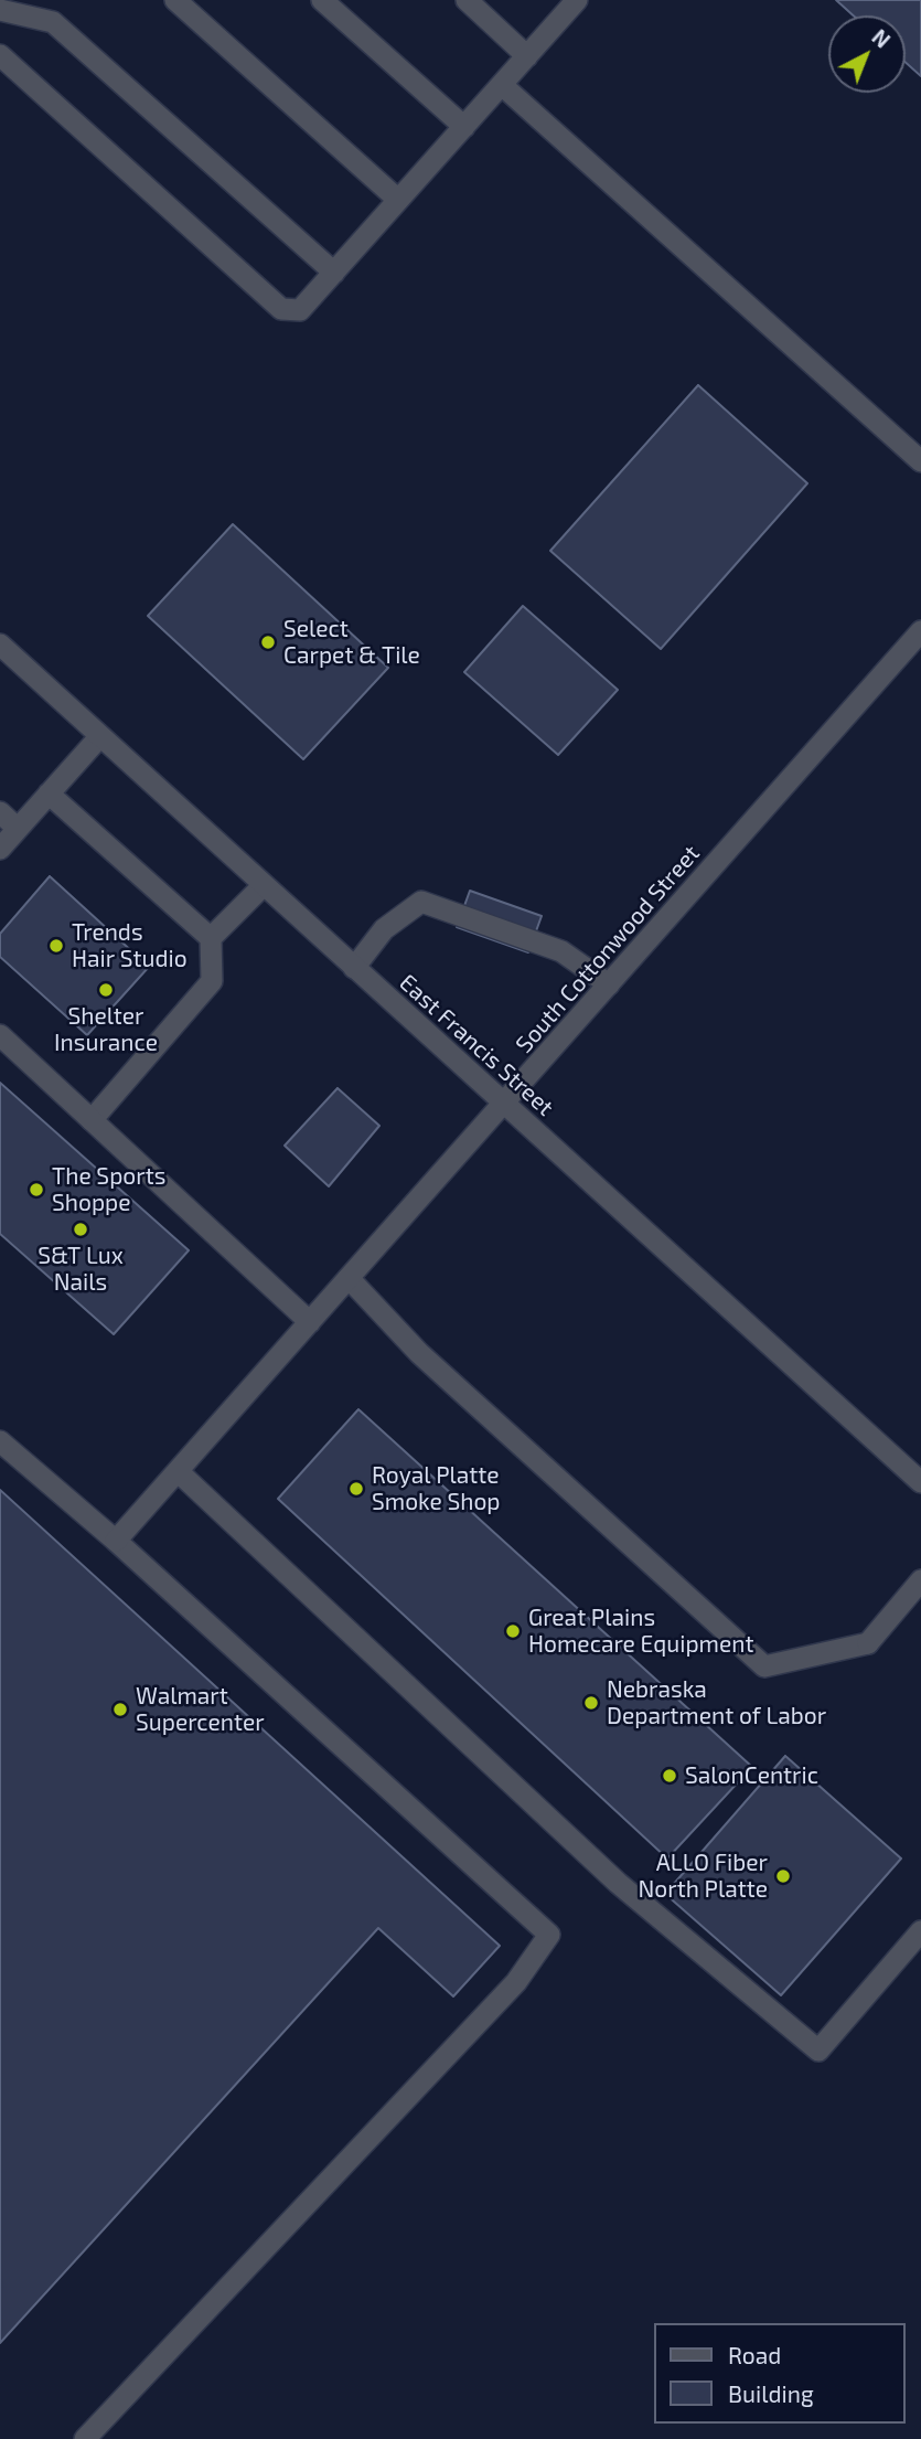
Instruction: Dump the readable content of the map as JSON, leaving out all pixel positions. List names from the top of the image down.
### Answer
{
  "streets": {
    "street": ["South Cottonwood Street", "East Francis Street"]
  },
  "crossings": [
    ["South Cottonwood Street", "East Francis Street"]
  ],
  "places": [
    "Select Carpet & Tile",
    "Trends Hair Studio",
    "Shelter Insurance",
    "The Sports Shoppe",
    "S&T Lux Nails",
    "Royal Platte Smoke Shop",
    "Great Plains Homecare Equipment",
    "Nebraska Department of Labor",
    "Walmart Supercenter",
    "SalonCentric",
    "ALLO Fiber North Platte"
  ],
  "legend": ["Road", "Building"],
  "north": "top right"
}
